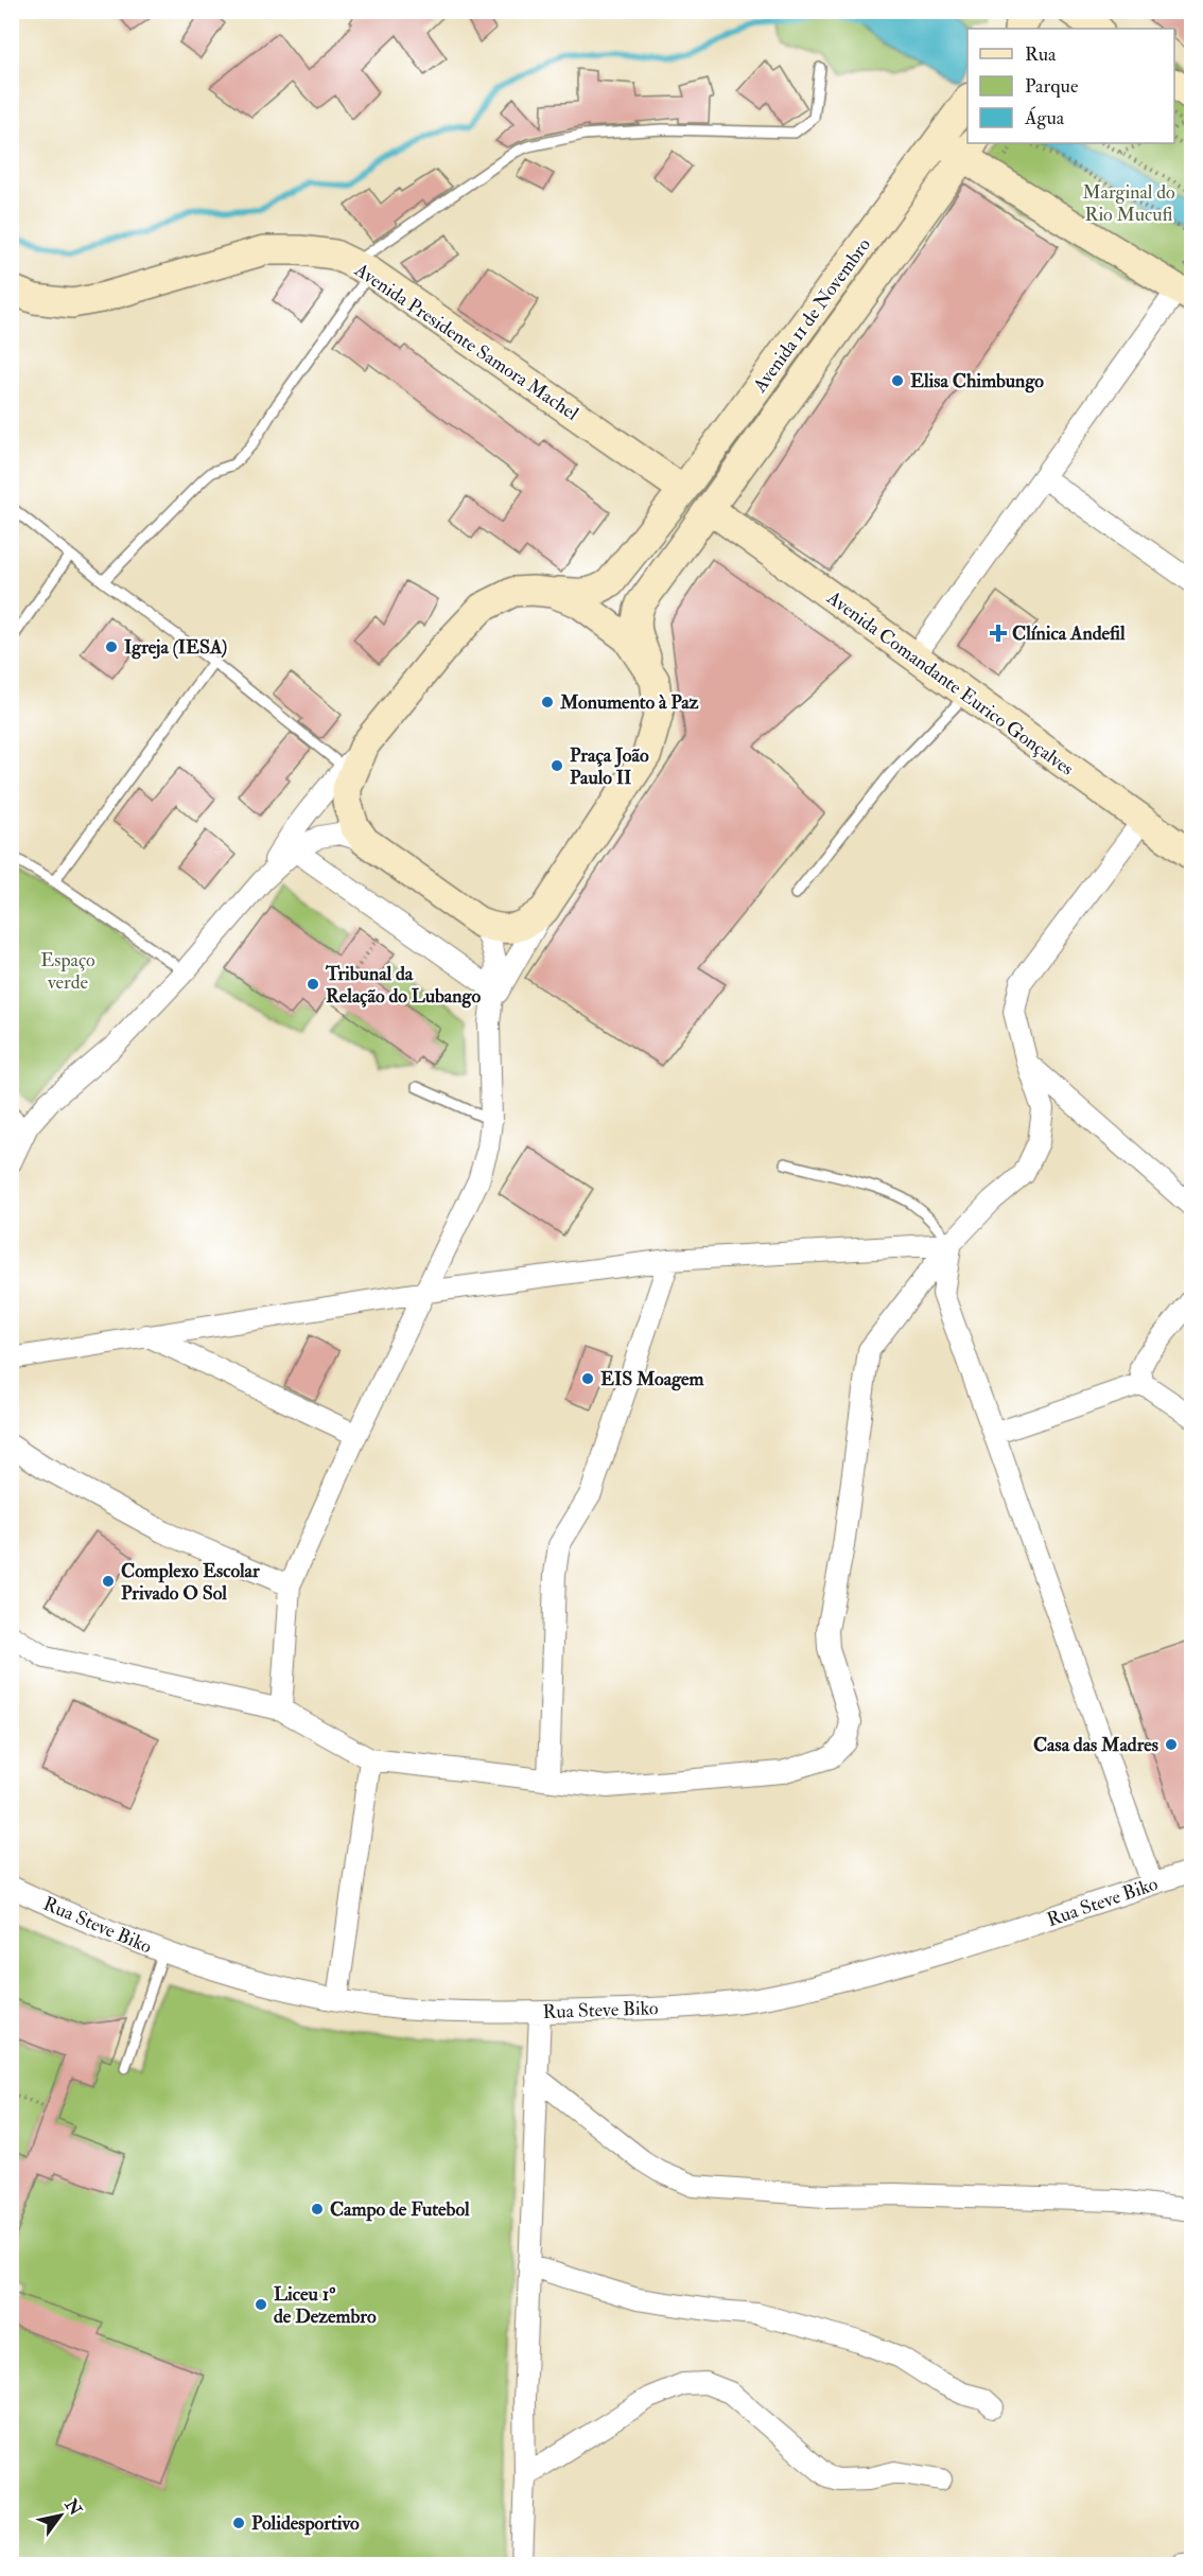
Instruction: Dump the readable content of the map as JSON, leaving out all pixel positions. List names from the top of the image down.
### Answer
{
  "streets": {
    "street": [
      "Avenida 11 de Novembro",
      "Avenida Presidente Samora Machel",
      "Avenida Comandante Eurico Gonçalves",
      "Rua Steve Biko"
    ]
  },
  "crossings": [
    ["Avenida 11 de Novembro", "Avenida Presidente Samora Machel"],
    ["Avenida 11 de Novembro", "Avenida Comandante Eurico Gonçalves"]
  ],
  "parks": ["Marginal do Rio Mucufi", "Espaço verde"],
  "places": {
    "other": [
      "Elisa Chimbungo",
      "Igreja (IESA)",
      "Monumento à Paz",
      "Praça João Paulo II",
      "Tribunal da Relação do Lubango",
      "EIS Moagem",
      "Complexo Escolar Privado O Sol",
      "Casa das Madres",
      "Campo de Futebol",
      "Liceu 1º de Dezembro",
      "Polidesportivo"
    ],
    "health": ["Clínica Andefil"]
  },
  "legend": ["Rua", "Parque", "Água"],
  "north": "top right"
}
